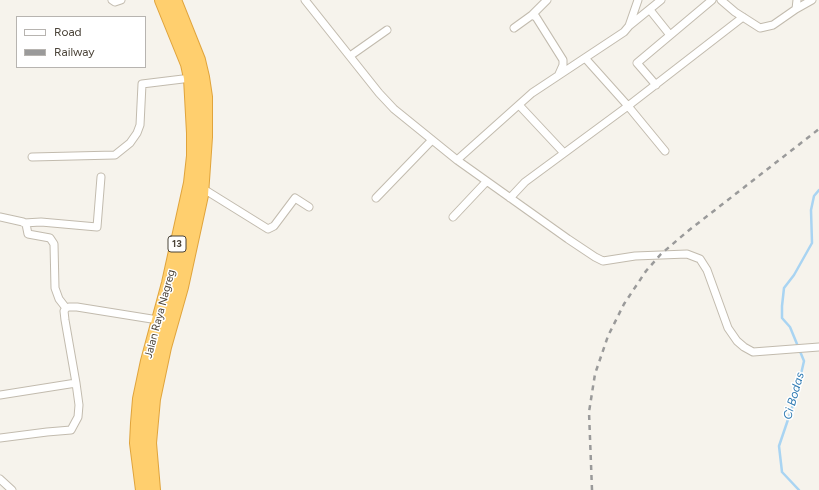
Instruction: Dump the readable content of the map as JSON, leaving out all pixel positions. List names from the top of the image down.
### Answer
{
  "streets": {
    "highway": ["13", "Jalan Raya Nagreg"]
  },
  "water": ["Ci Bodas"],
  "legend": ["Road", "Railway"]
}
